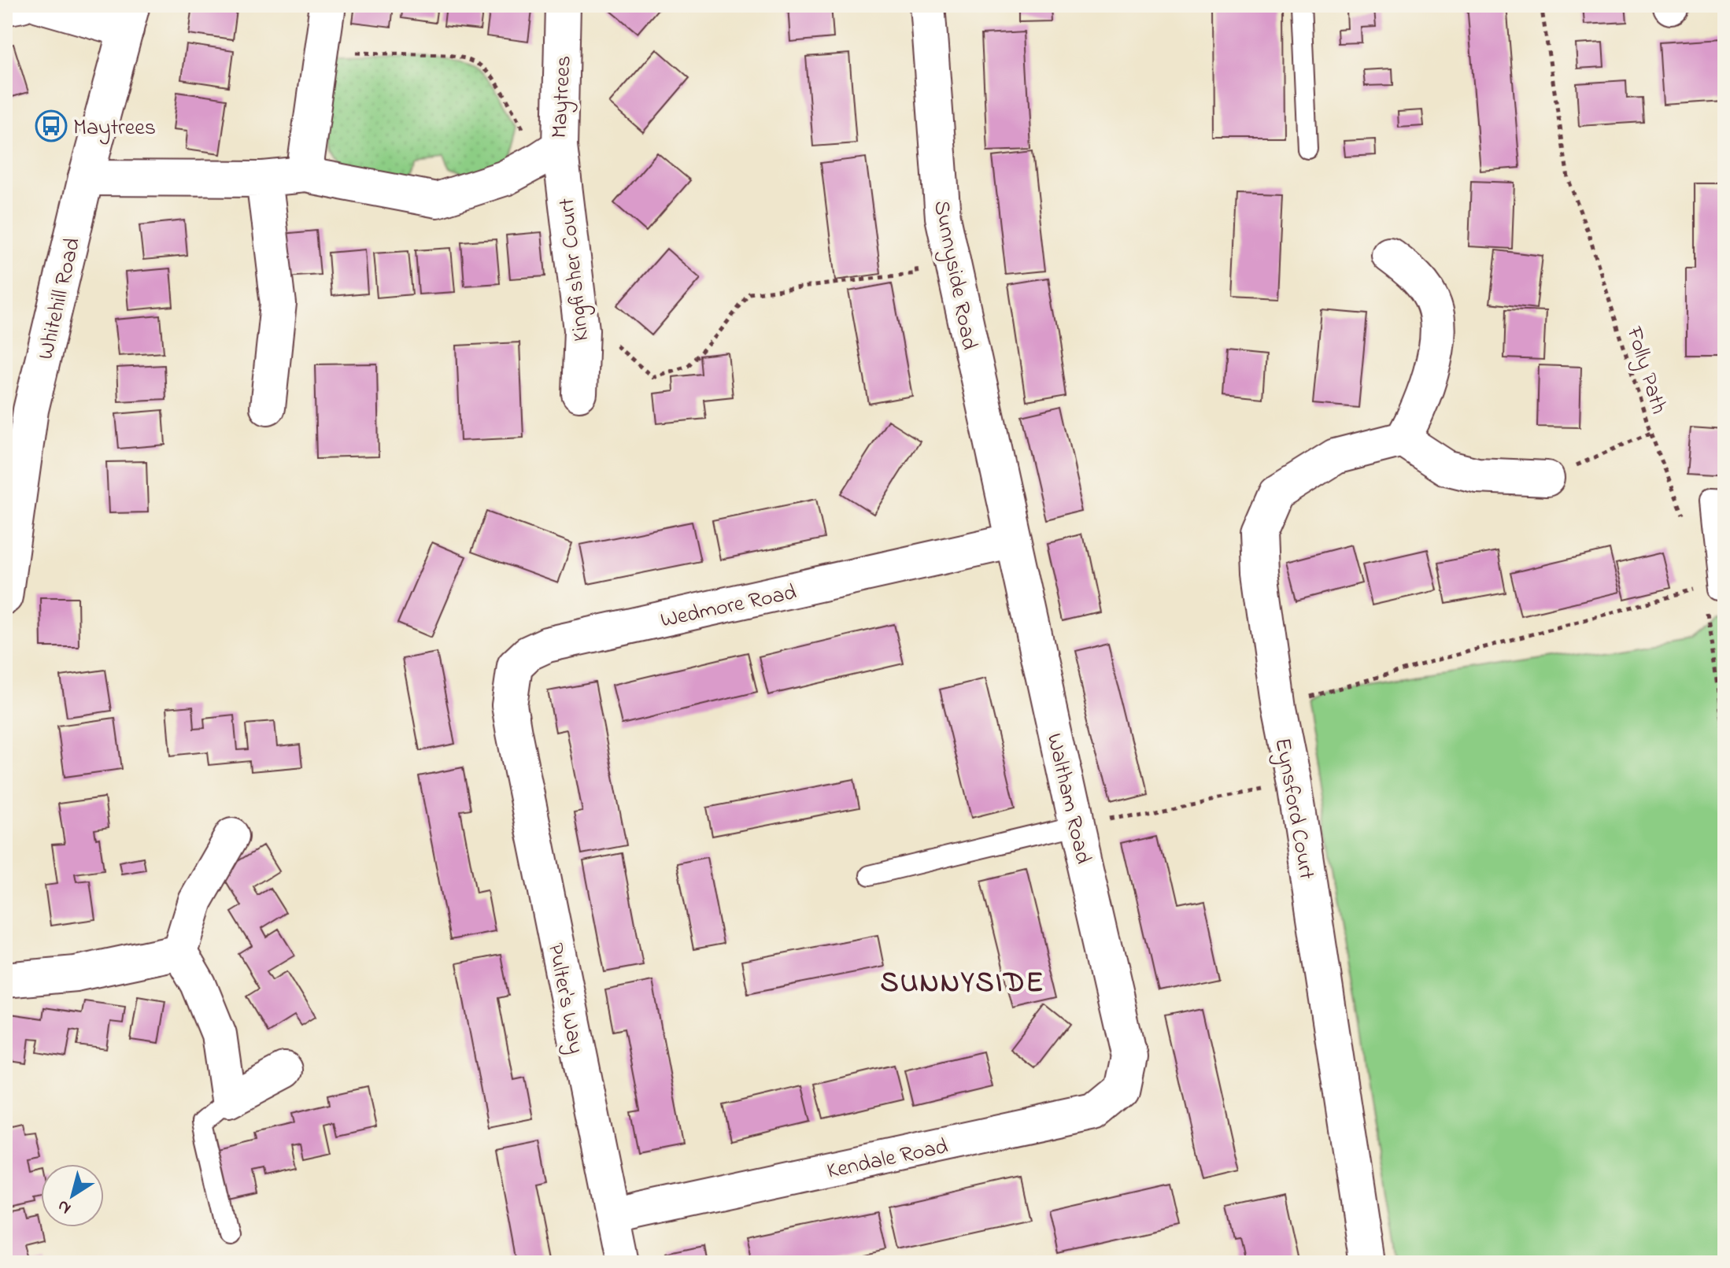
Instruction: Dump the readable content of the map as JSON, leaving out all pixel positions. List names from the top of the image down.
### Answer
{
  "streets": {
    "street": [
      "Maytrees",
      "Kingfisher Court",
      "Sunnyside Road",
      "Whitehill Road",
      "Wedmore Road",
      "Waltham Road",
      "Eynsford Court",
      "Pulter's Way",
      "Kendale Road"
    ],
    "path": ["Folly Path"]
  },
  "crossings": [
    ["Maytrees", "Kingfisher Court"],
    ["Maytrees", "Whitehill Road"],
    ["Sunnyside Road", "Wedmore Road"],
    ["Sunnyside Road", "Waltham Road"],
    ["Wedmore Road", "Waltham Road"],
    ["Wedmore Road", "Pulter's Way"],
    ["Waltham Road", "Kendale Road"],
    ["Pulter's Way", "Kendale Road"]
  ],
  "districts": ["SUNNYSIDE"],
  "places": {
    "bus stop": ["Maytrees"]
  },
  "north": "bottom left"
}
